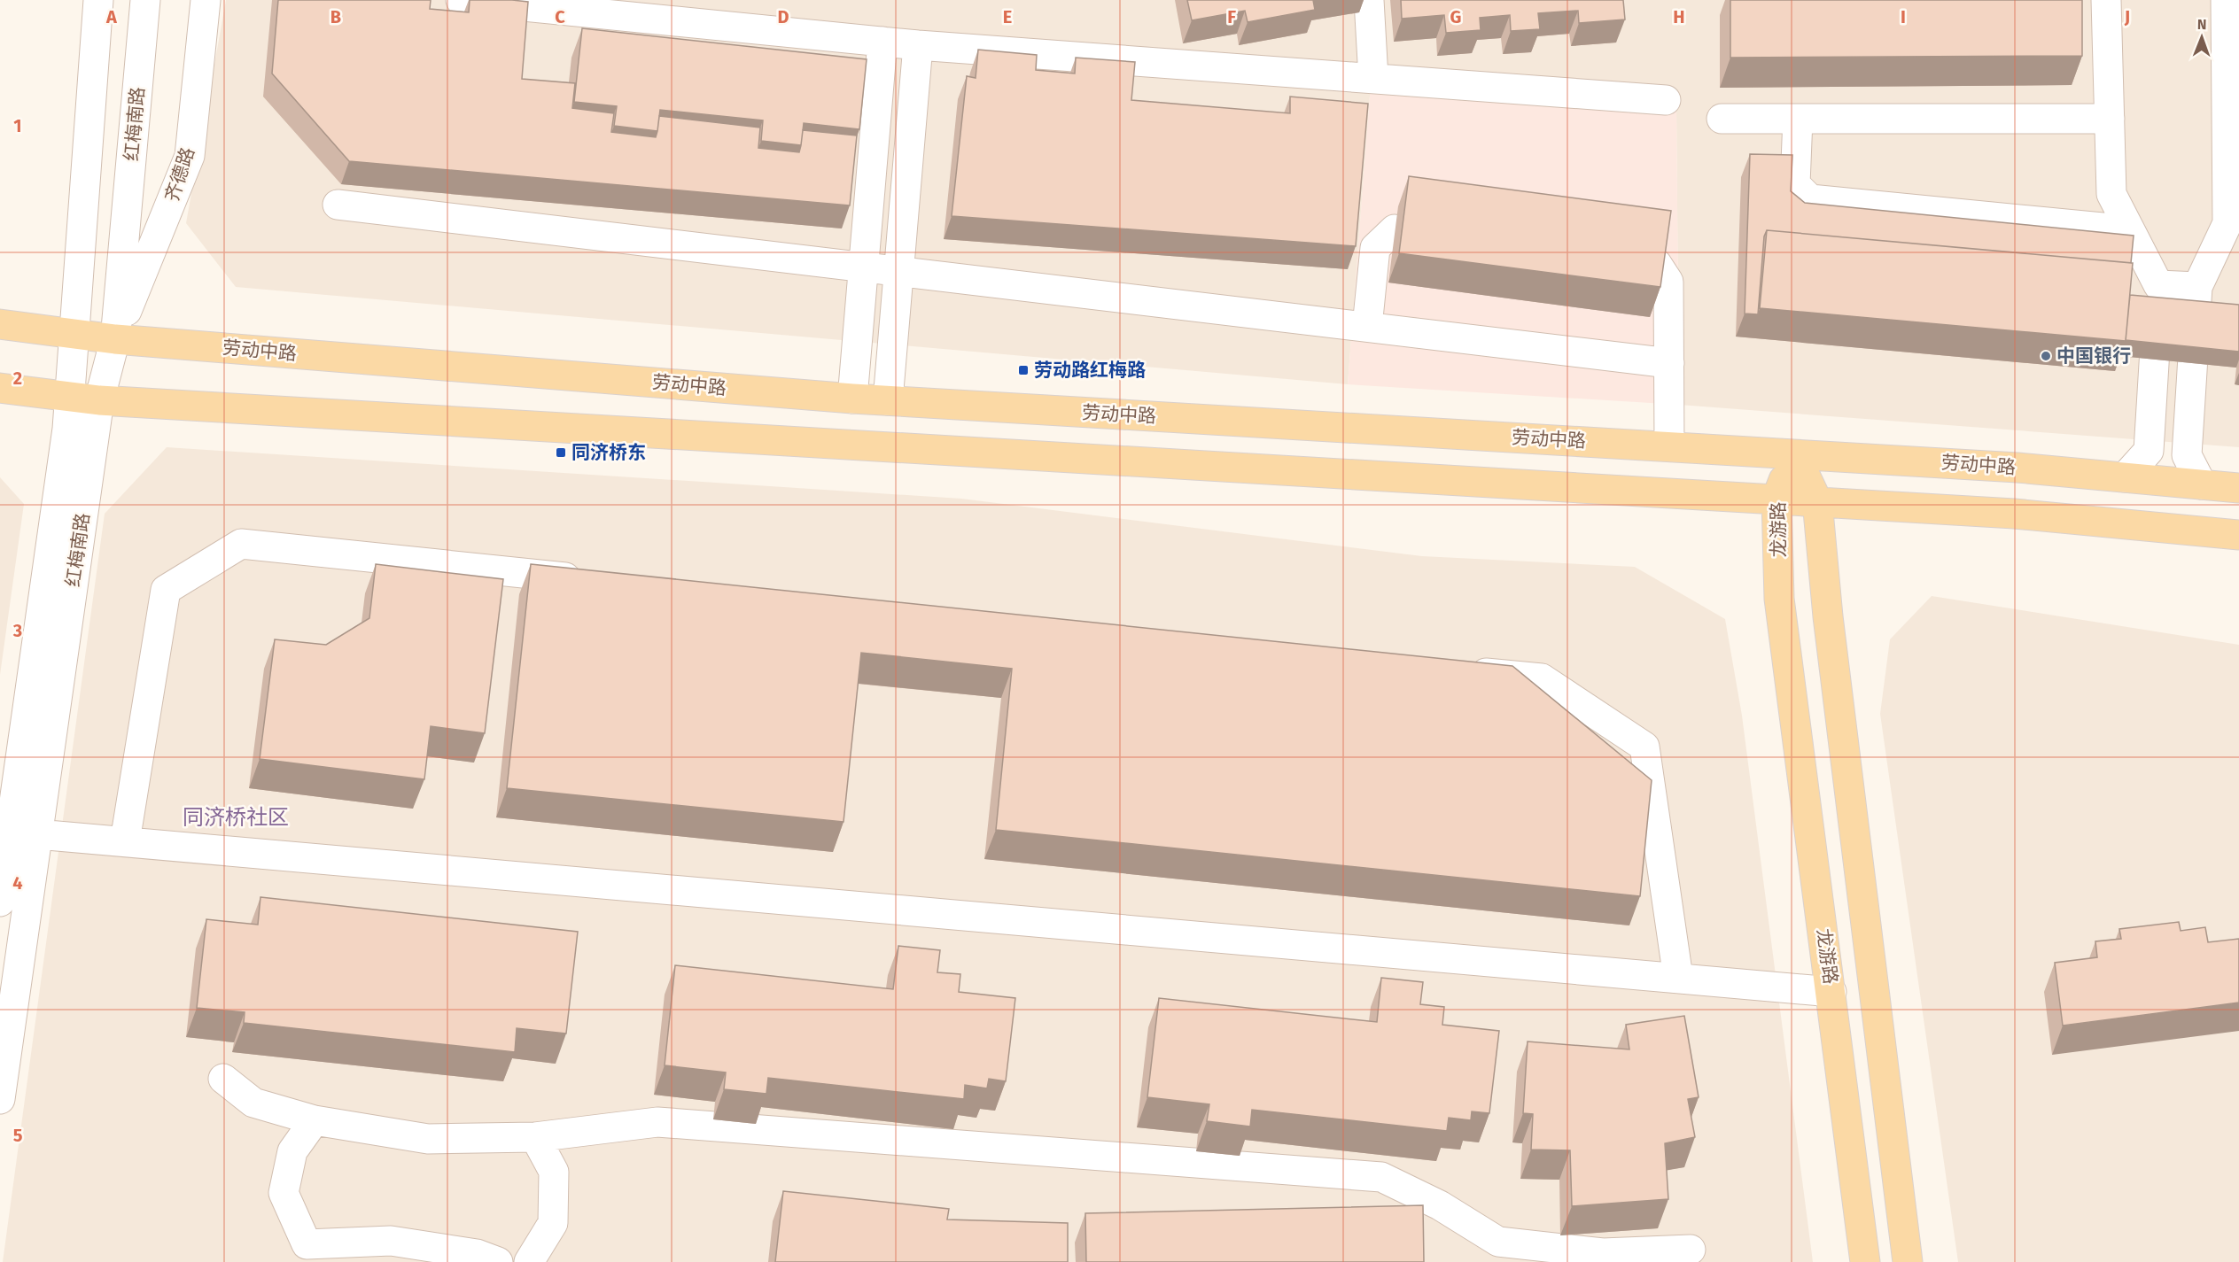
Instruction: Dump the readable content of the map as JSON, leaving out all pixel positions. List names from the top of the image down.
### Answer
{
  "streets": {
    "main road": ["劳动中路", "龙游路"],
    "street": ["红梅南路", "齐德路"]
  },
  "crossings": [
    ["红梅南路", "齐德路"],
    ["红梅南路", "劳动中路"],
    ["齐德路", "劳动中路"],
    ["劳动中路", "龙游路"]
  ],
  "districts": ["同济桥社区"],
  "places": {
    "other": ["中国银行"],
    "transit": ["劳动路红梅路", "同济桥东"]
  },
  "north": "top",
  "grid": {
    "columns": [
      "A",
      "B",
      "C",
      "D",
      "E",
      "F",
      "G",
      "H",
      "I",
      "J"
    ],
    "rows": [
      "1",
      "2",
      "3",
      "4",
      "5"
    ]
  }
}
